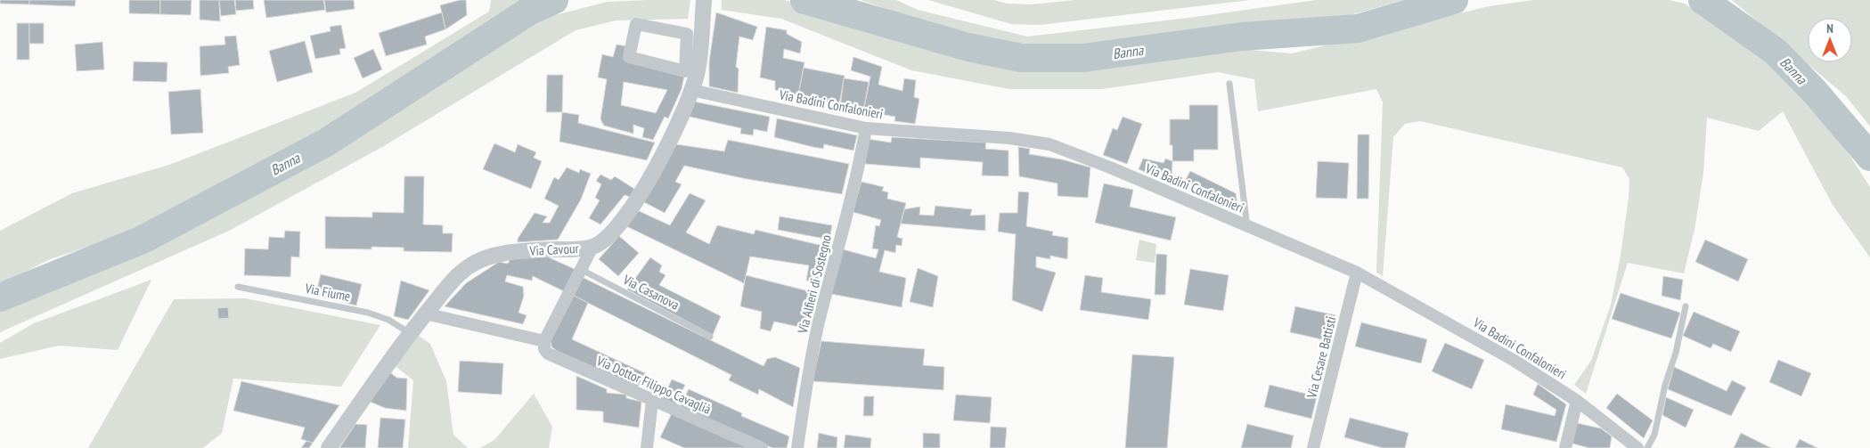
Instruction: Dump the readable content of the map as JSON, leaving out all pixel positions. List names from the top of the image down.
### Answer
{
  "streets": {
    "street": [
      "Via Badini Confalonieri",
      "Via Cavour",
      "Via Alfieri di Sostegno",
      "Via Cesare Battisti",
      "Via Dottor Filippo Cavaglià"
    ],
    "lane": ["Via Fiume", "Via Casanova"]
  },
  "crossings": [
    ["Via Badini Confalonieri", "Via Cavour"],
    ["Via Badini Confalonieri", "Via Alfieri di Sostegno"],
    ["Via Badini Confalonieri", "Via Cesare Battisti"],
    ["Via Cavour", "Via Fiume"]
  ],
  "water": ["Banna"],
  "north": "top"
}
